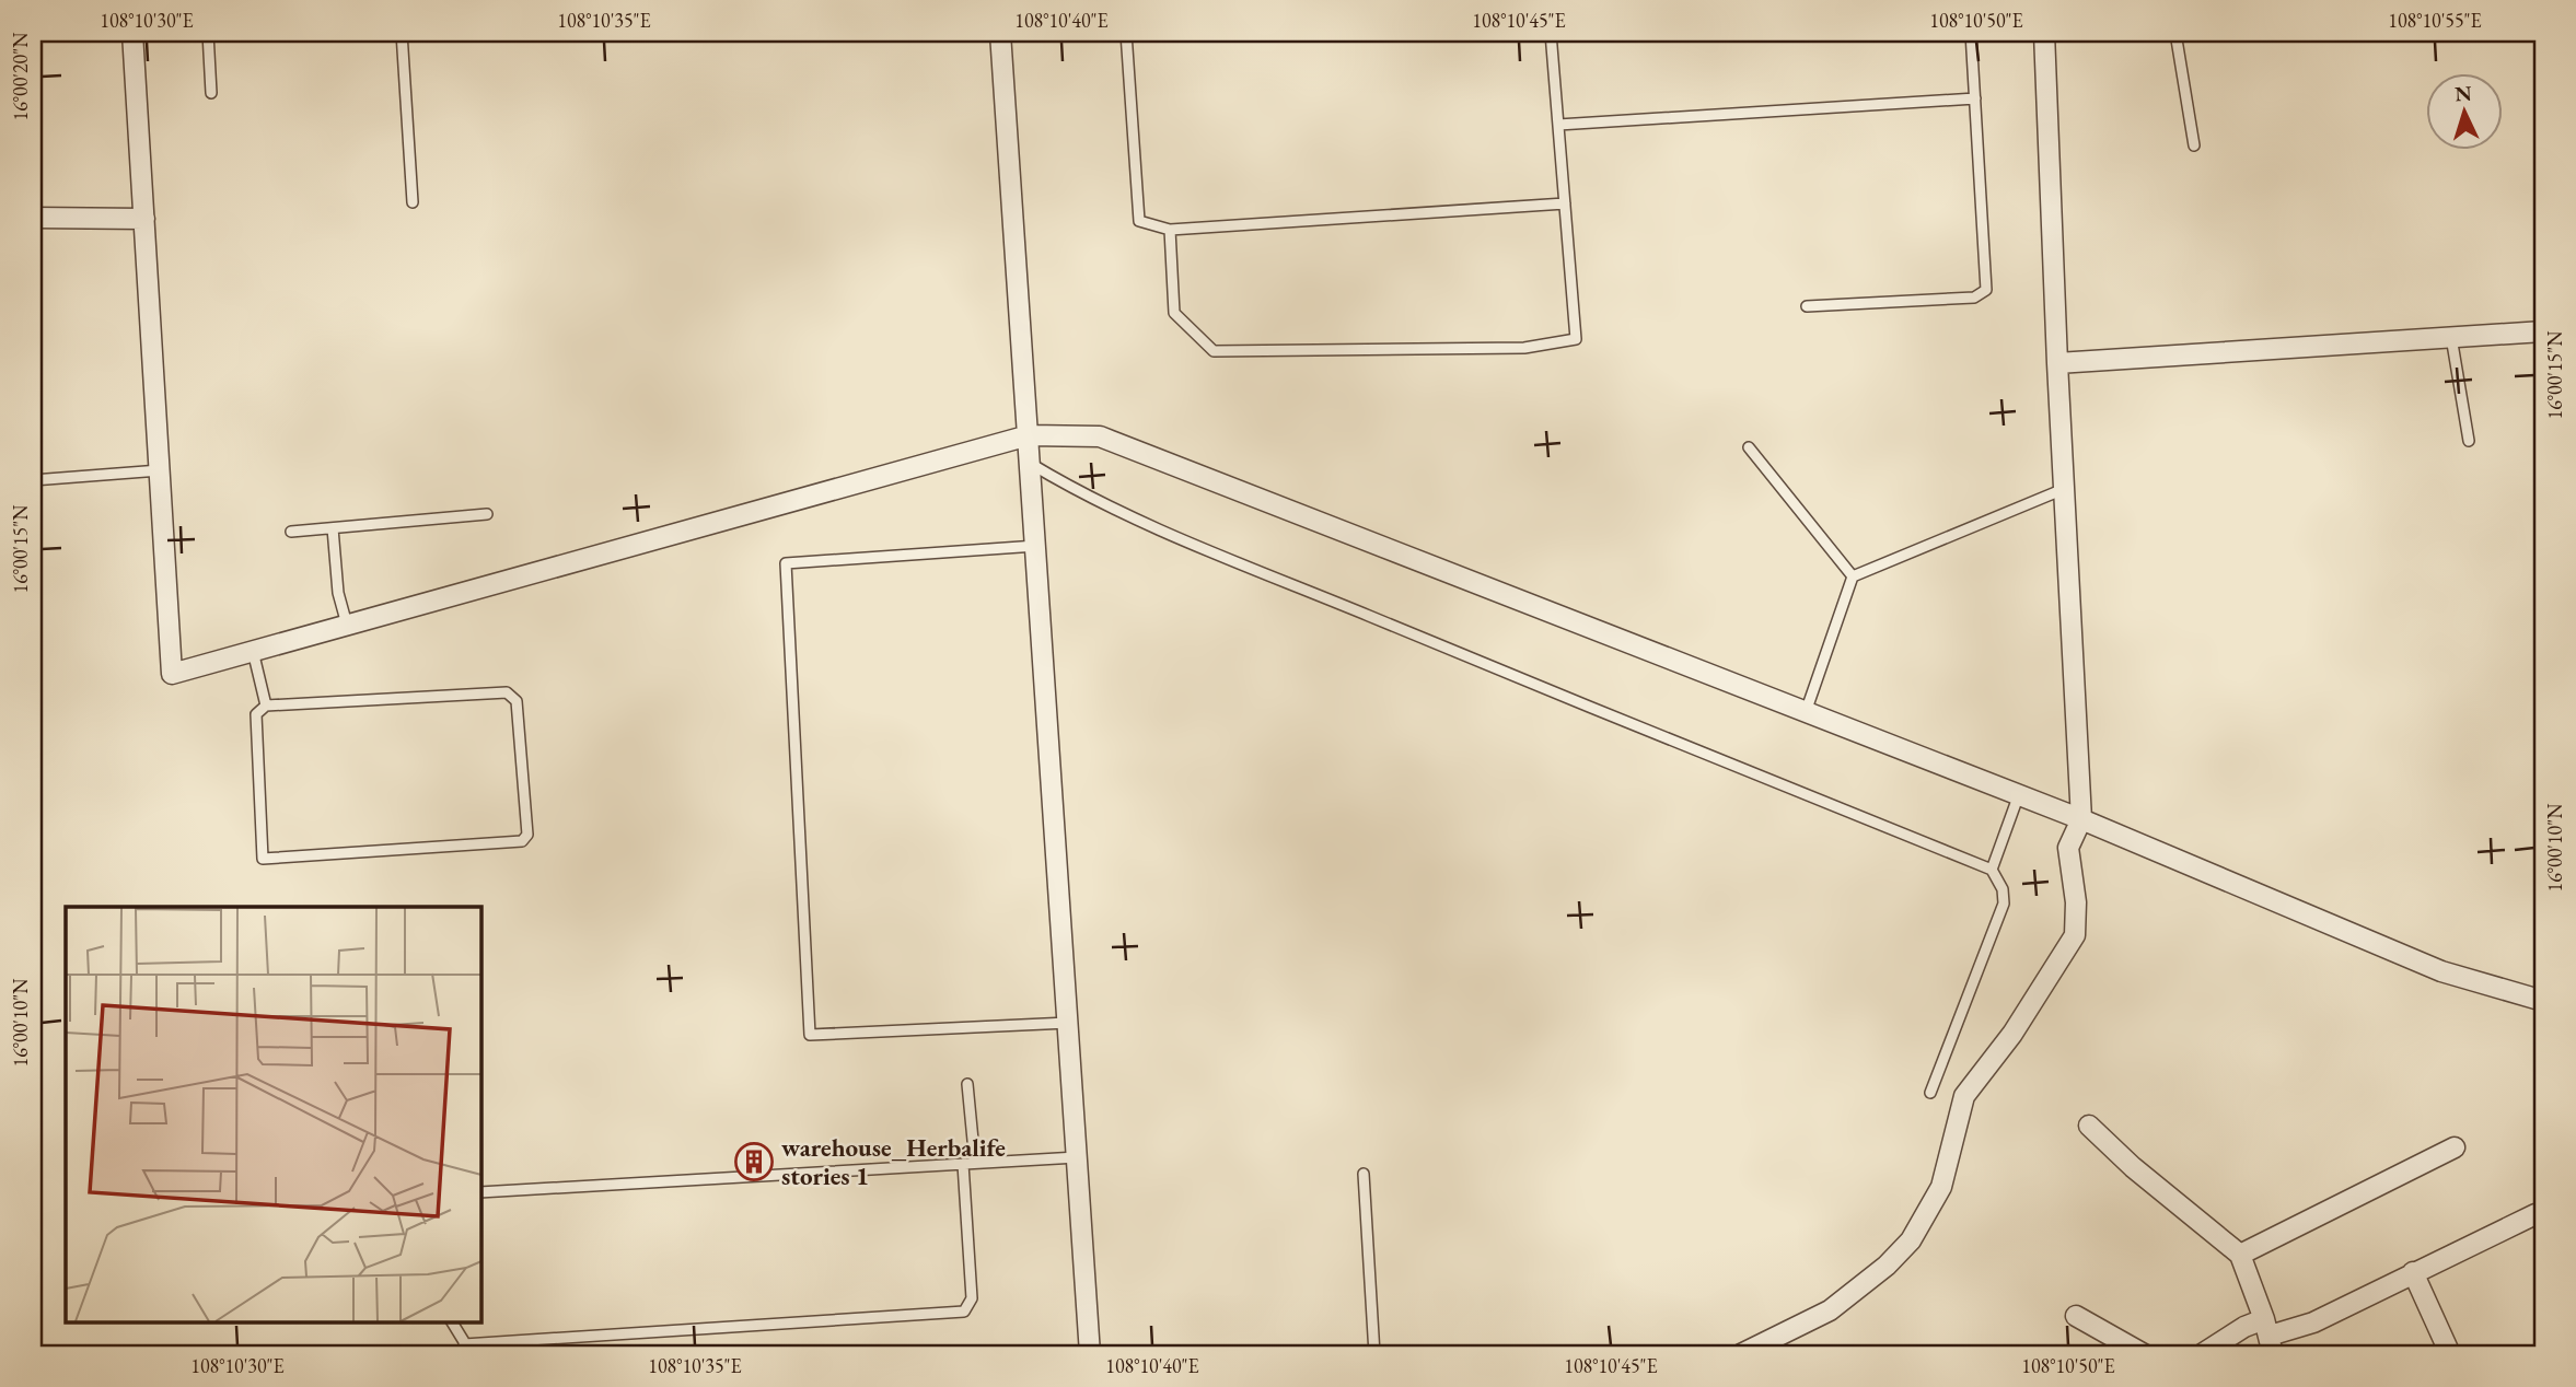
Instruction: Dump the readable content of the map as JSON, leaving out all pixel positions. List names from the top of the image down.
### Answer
{
  "places": {
    "building": ["warehouse_Herbalife stories 1"]
  },
  "north": "top",
  "coordinates": [
    "108°10'30\"E",
    "108°10'35\"E",
    "108°10'40\"E",
    "108°10'45\"E",
    "108°10'50\"E",
    "108°10'55\"E",
    "16°00'20\"N",
    "16°00'15\"N",
    "16°00'10\"N"
  ]
}
